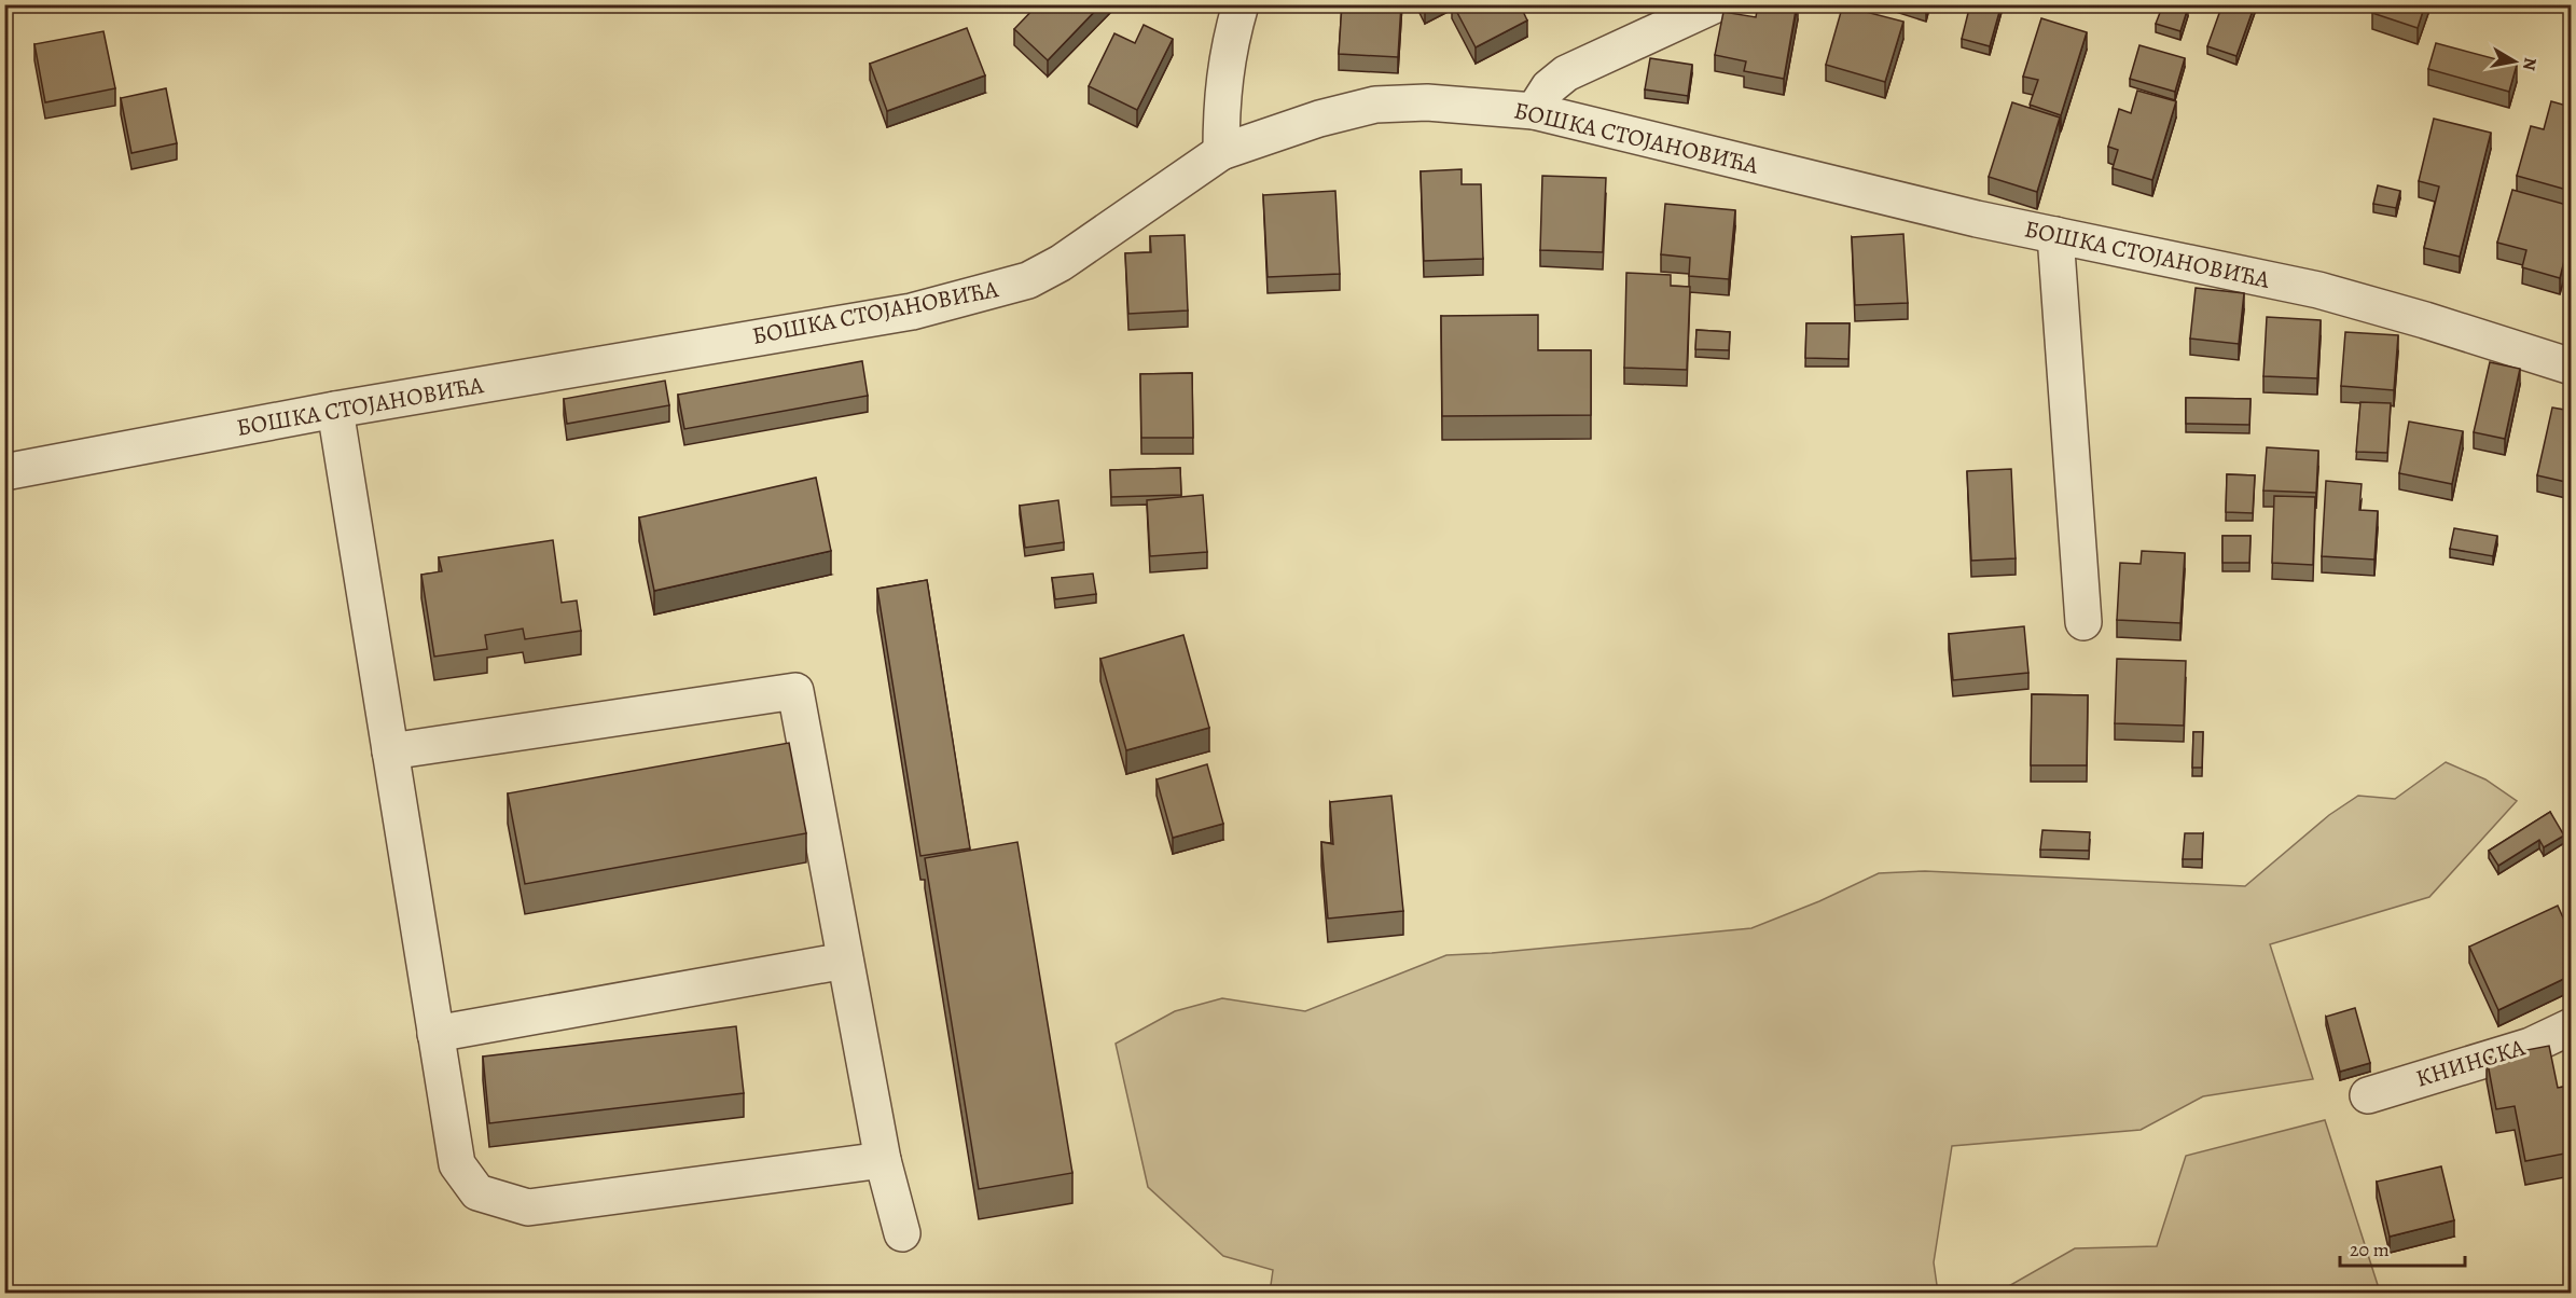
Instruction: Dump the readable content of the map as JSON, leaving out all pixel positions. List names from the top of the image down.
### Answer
{
  "streets": {
    "street": ["БОШКА СТОЈАНОВИЋА", "КНИНСКА"]
  },
  "scale_bar": "20 m",
  "north": "right"
}
